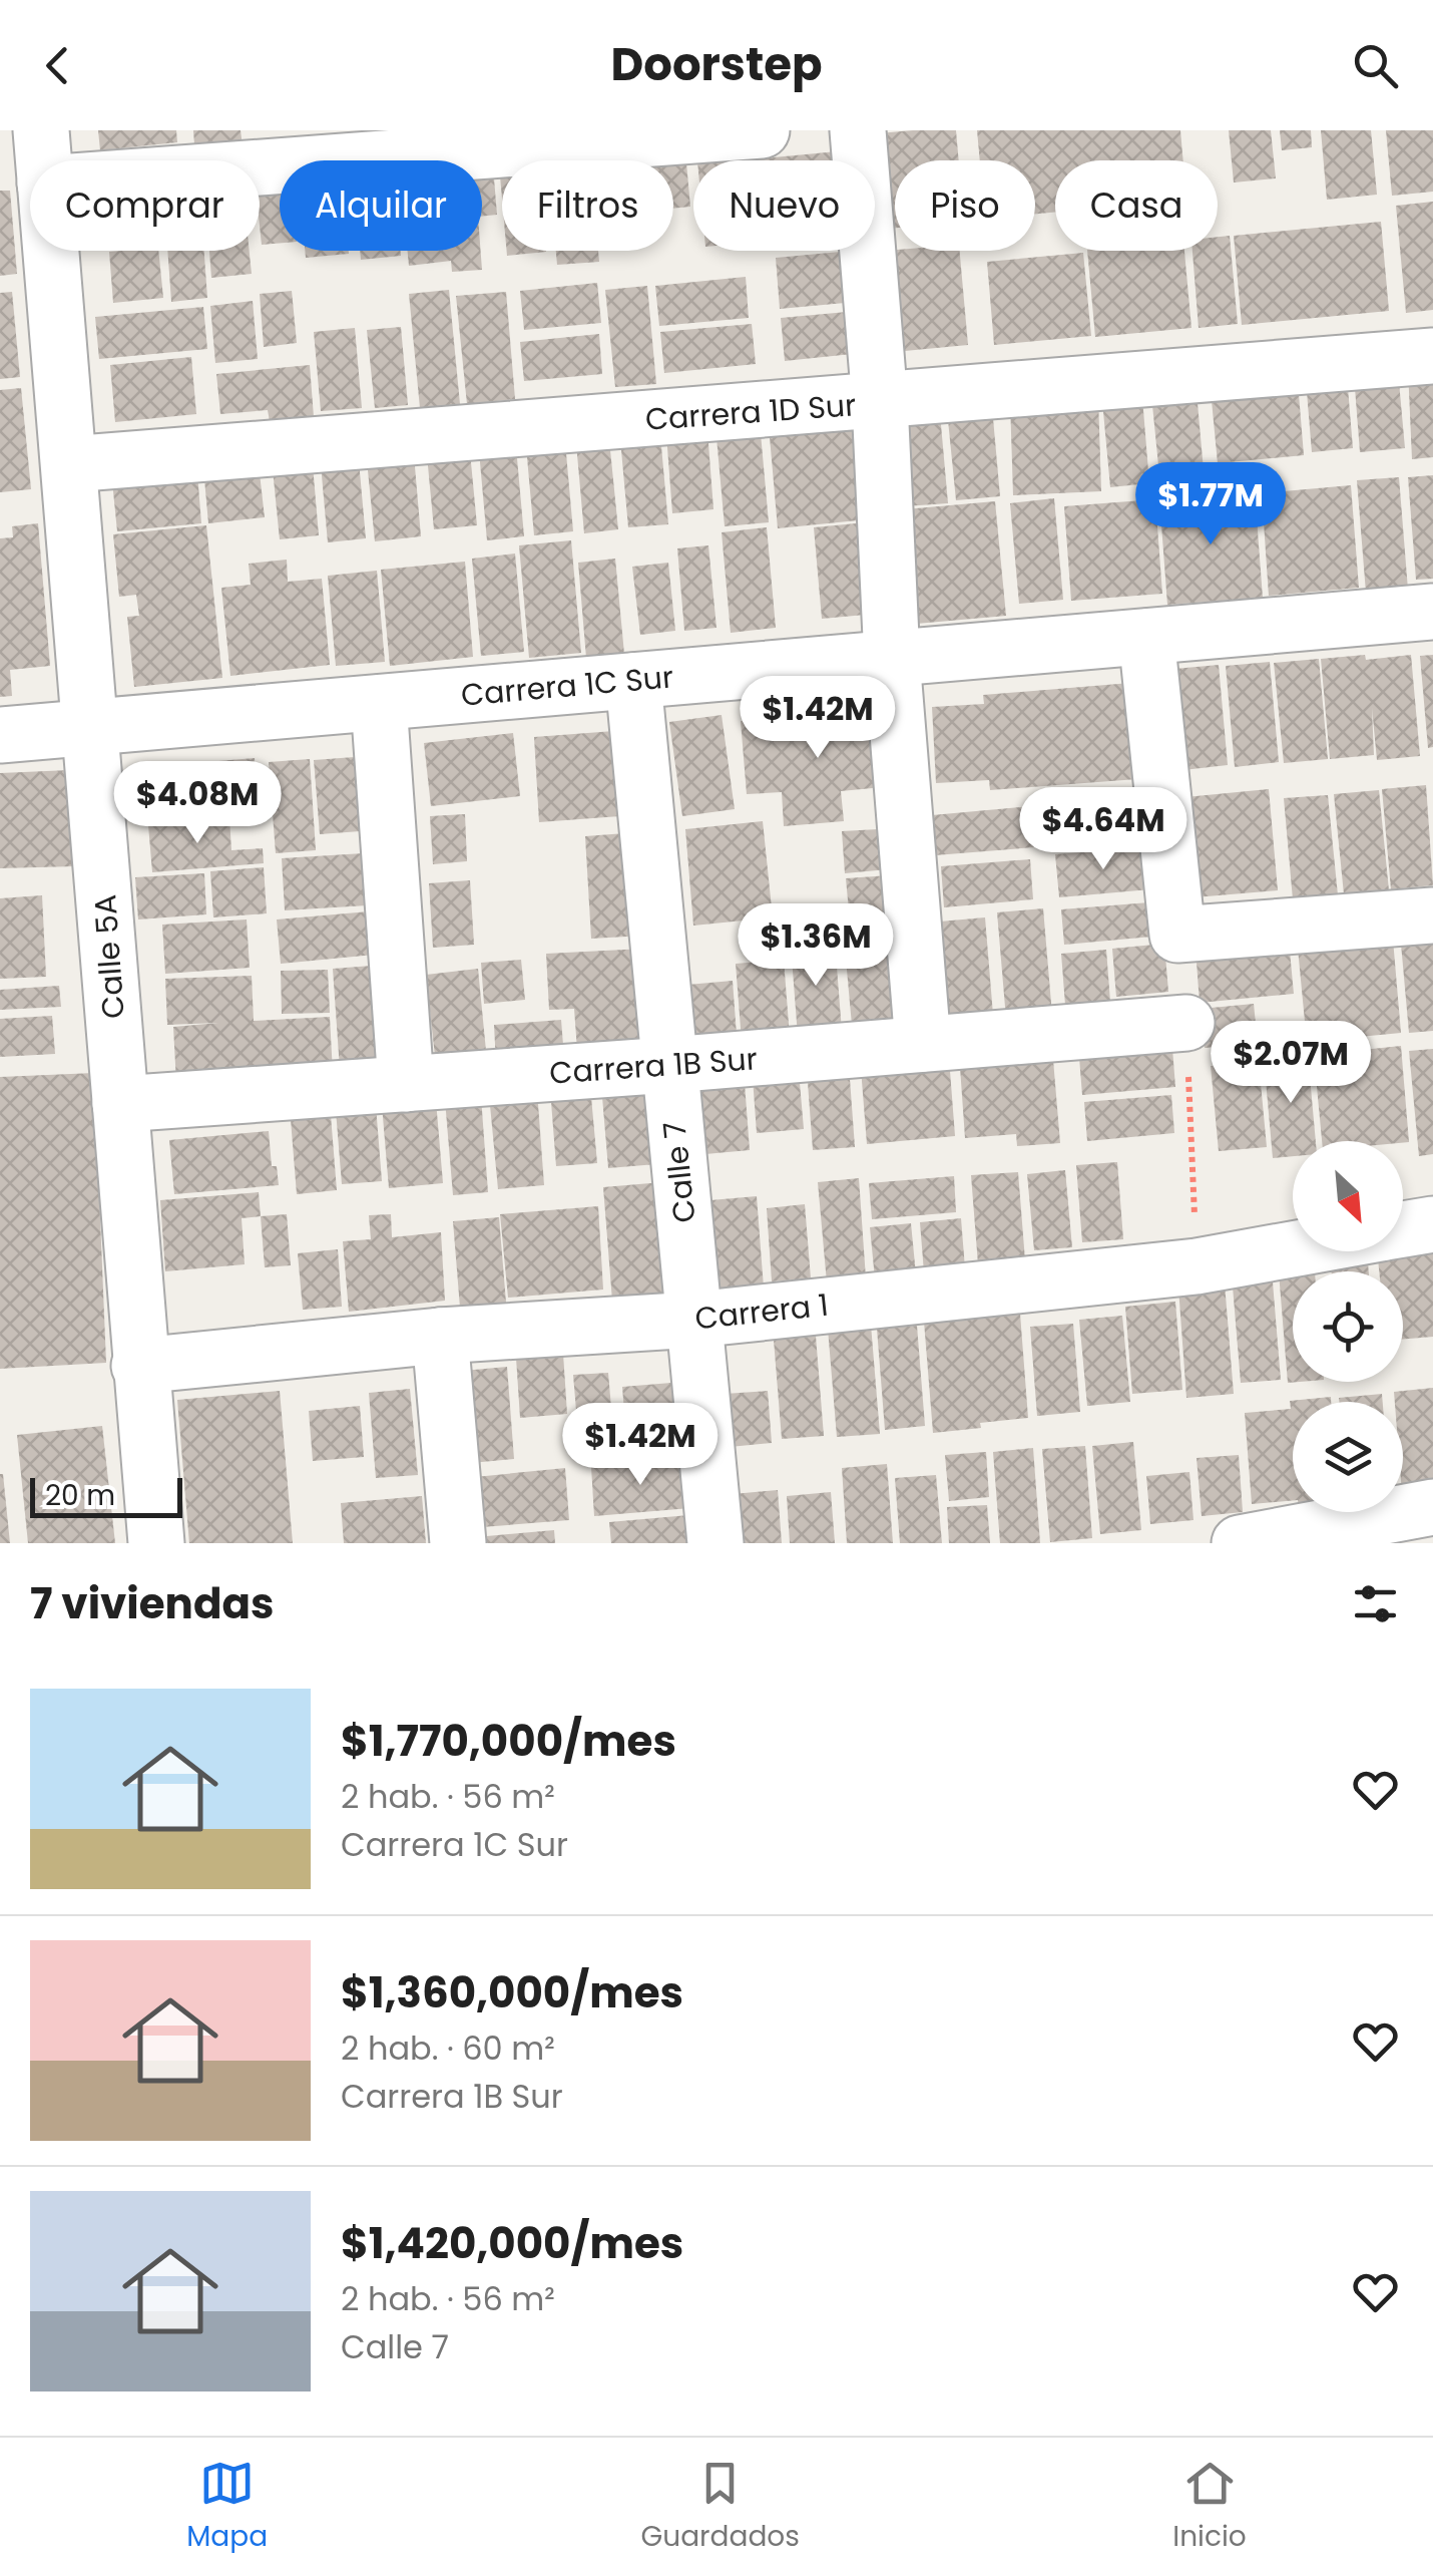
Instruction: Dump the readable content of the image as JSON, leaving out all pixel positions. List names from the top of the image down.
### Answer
{
  "streets": {
    "street": [
      "Carrera 1D Sur",
      "Carrera 1C Sur",
      "Calle 5A",
      "Carrera 1B Sur",
      "Calle 7",
      "Carrera 1"
    ]
  },
  "crossings": [
    ["Carrera 1D Sur", "Calle 5A"],
    ["Carrera 1C Sur", "Calle 5A"],
    ["Carrera 1C Sur", "Calle 7"],
    ["Calle 5A", "Carrera 1B Sur"],
    ["Calle 5A", "Carrera 1"],
    ["Carrera 1B Sur", "Calle 7"],
    ["Calle 7", "Carrera 1"]
  ],
  "scale_bar": "20 m",
  "north": "bottom right",
  "page": {
    "header": "Doorstep",
    "chip": [
      "Comprar",
      "Alquilar",
      "Filtros",
      "Nuevo",
      "Piso",
      "Casa"
    ],
    "price": [
      "$1.77M",
      "$1.42M",
      "$4.08M",
      "$4.64M",
      "$1.36M",
      "$2.07M",
      "$1.42M"
    ],
    "scale": "20 m",
    "heading": "7 viviendas",
    "list": [
      {
        "name": "$1,770,000/mes",
        "note": "2 hab. · 56 m² · Carrera 1C Sur"
      },
      {
        "name": "$1,360,000/mes",
        "note": "2 hab. · 60 m² · Carrera 1B Sur"
      },
      {
        "name": "$1,420,000/mes",
        "note": "2 hab. · 56 m² · Calle 7"
      }
    ],
    "tabs": ["Mapa", "Guardados", "Inicio"]
  }
}
